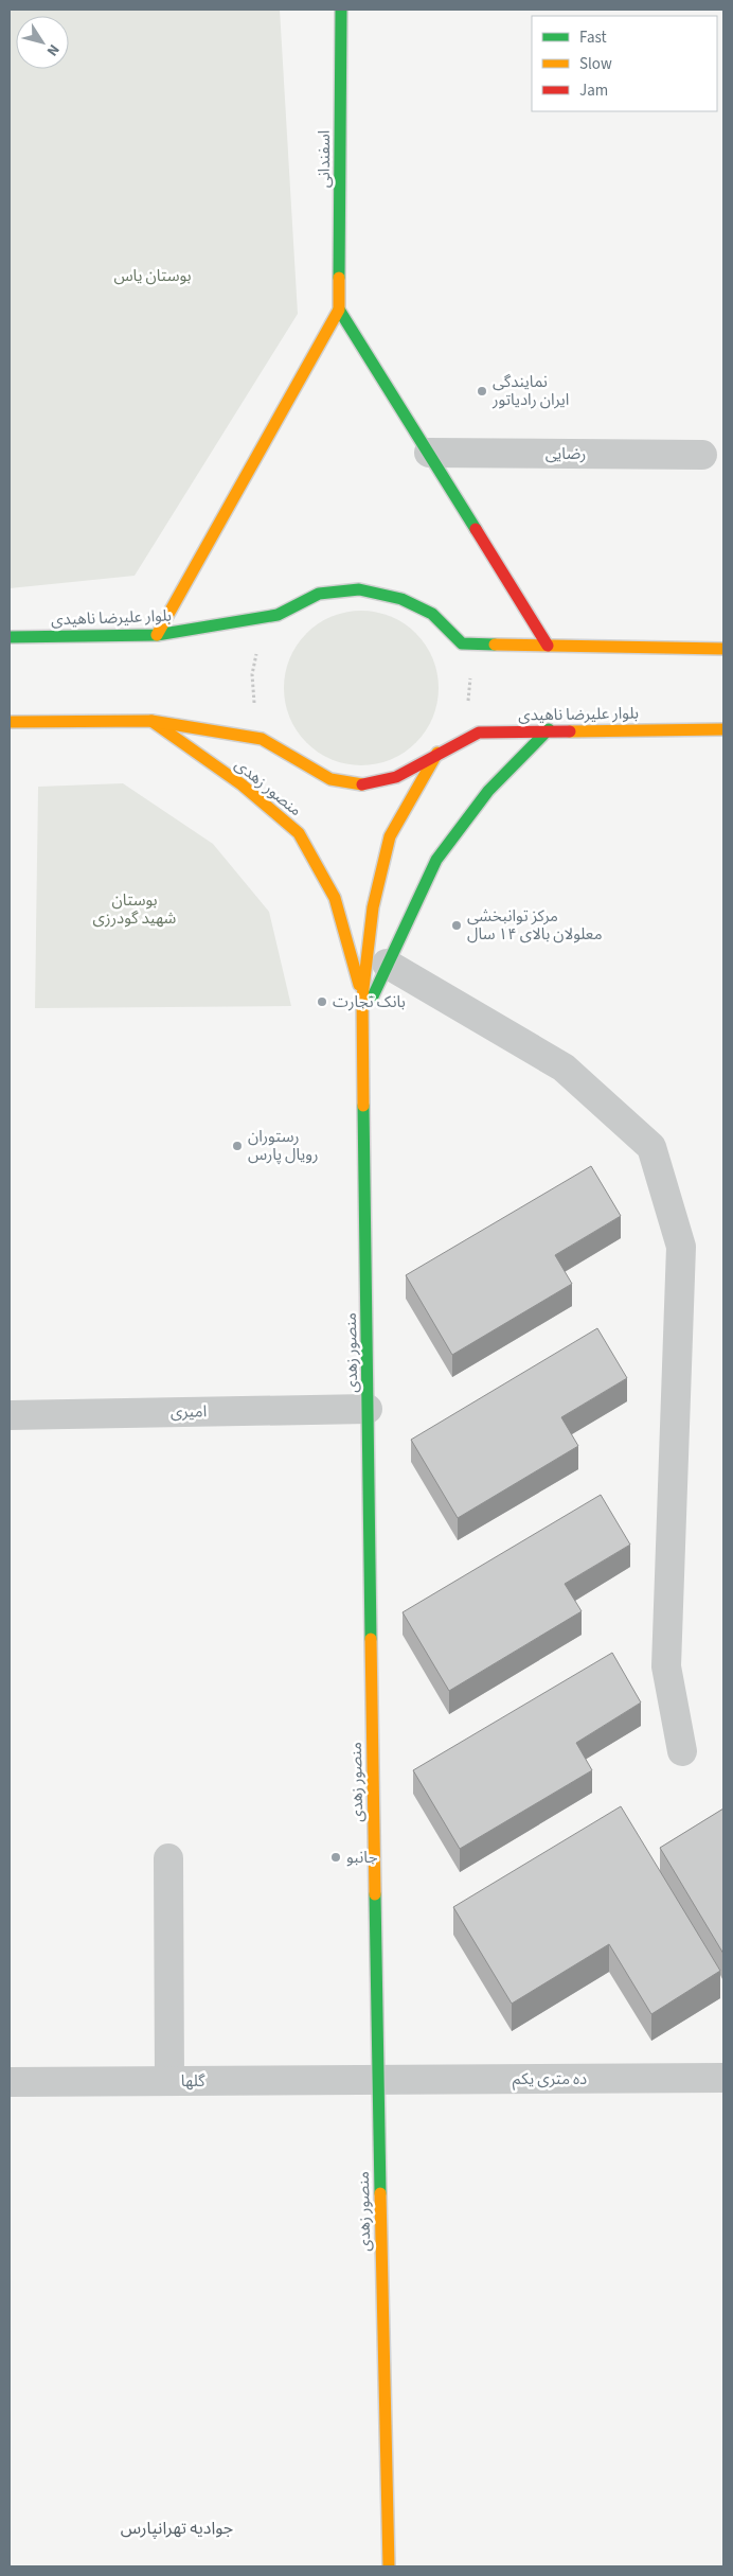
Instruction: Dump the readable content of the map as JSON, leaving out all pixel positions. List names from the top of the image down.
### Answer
{
  "streets": {
    "main road": ["اسفندانی", "بلوار علیرضا ناهیدی", "منصور زهدی"],
    "street": [
      "رضایی",
      "امیری",
      "ده متری یکم",
      "گلها"
    ]
  },
  "crossings": [
    ["بلوار علیرضا ناهیدی", "منصور زهدی"],
    ["منصور زهدی", "امیری"],
    ["منصور زهدی", "ده متری یکم"],
    ["منصور زهدی", "گلها"],
    ["ده متری یکم", "گلها"]
  ],
  "districts": ["جوادیه تهرانپارس"],
  "parks": ["بوستان یاس", "بوستان شهید گودرزی"],
  "places": [
    "نمایندگی ایران رادیاتور",
    "مرکز توانبخشی معلولان بالای ۱۴ سال",
    "بانک تجارت",
    "رستوران رویال پارس",
    "جانبو"
  ],
  "legend": ["Fast", "Slow", "Jam"],
  "north": "bottom right"
}
